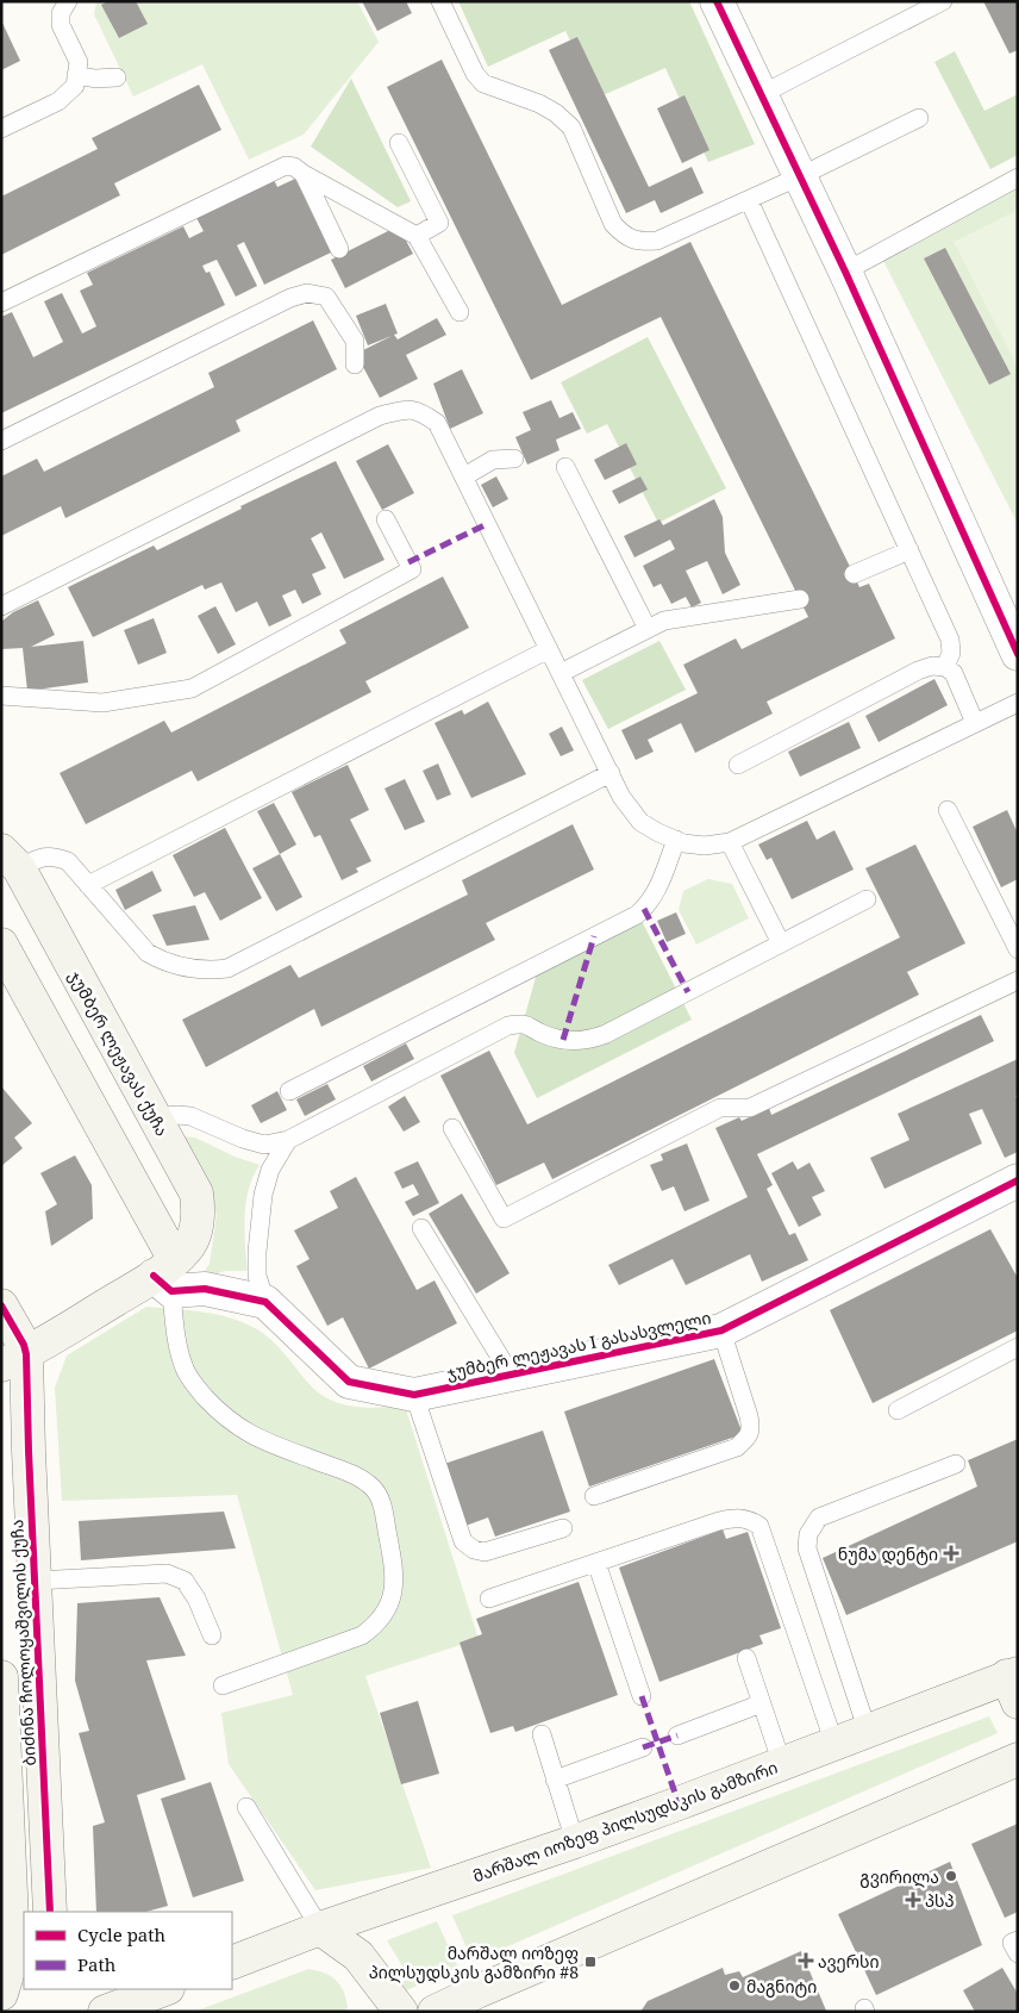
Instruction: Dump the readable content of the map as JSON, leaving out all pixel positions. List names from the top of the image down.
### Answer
{
  "streets": {
    "street": [
      "ჯუმბერ ლეჟავას ქუჩა",
      "ჯუმბერ ლეჟავას I გასასვლელი",
      "ბიძინა ჩოლოყაშვილის ქუჩა",
      "მარშალ იოზეფ პილსუდსკის გამზირი"
    ]
  },
  "crossings": [
    ["ჯუმბერ ლეჟავას ქუჩა", "ბიძინა ჩოლოყაშვილის ქუჩა"]
  ],
  "places": {
    "health": ["ნუმა დენტი", "პსპ", "ავერსი"],
    "other": ["გვირილა", "მაგნიტი"],
    "transit": ["მარშალ იოზეფ პილსუდსკის გამზირი #8"]
  },
  "legend": ["Cycle path", "Path"]
}
